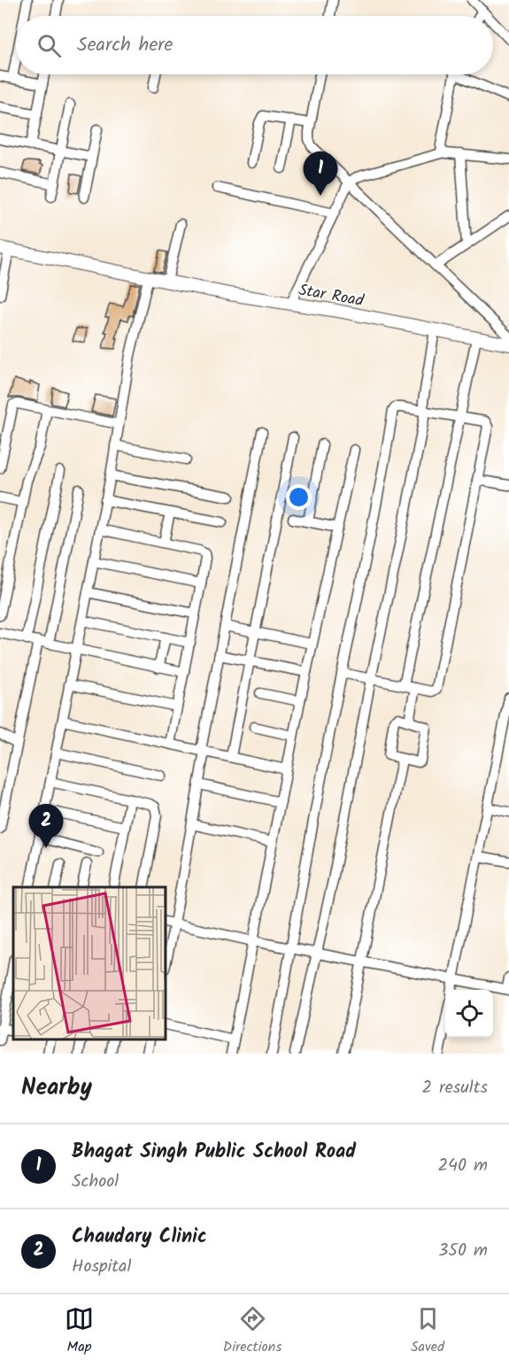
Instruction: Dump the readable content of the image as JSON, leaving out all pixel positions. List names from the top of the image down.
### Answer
{
  "streets": {
    "street": ["Star Road"]
  },
  "page": {
    "search": "Search here",
    "pins": ["1", "2"],
    "heading": ["Nearby", "2 results"],
    "list": [
      {
        "mark": "1",
        "name": "Bhagat Singh Public School Road",
        "note": "School",
        "value": "240 m"
      },
      {
        "mark": "2",
        "name": "Chaudary Clinic",
        "note": "Hospital",
        "value": "350 m"
      }
    ],
    "nav": ["Map", "Directions", "Saved"]
  }
}
